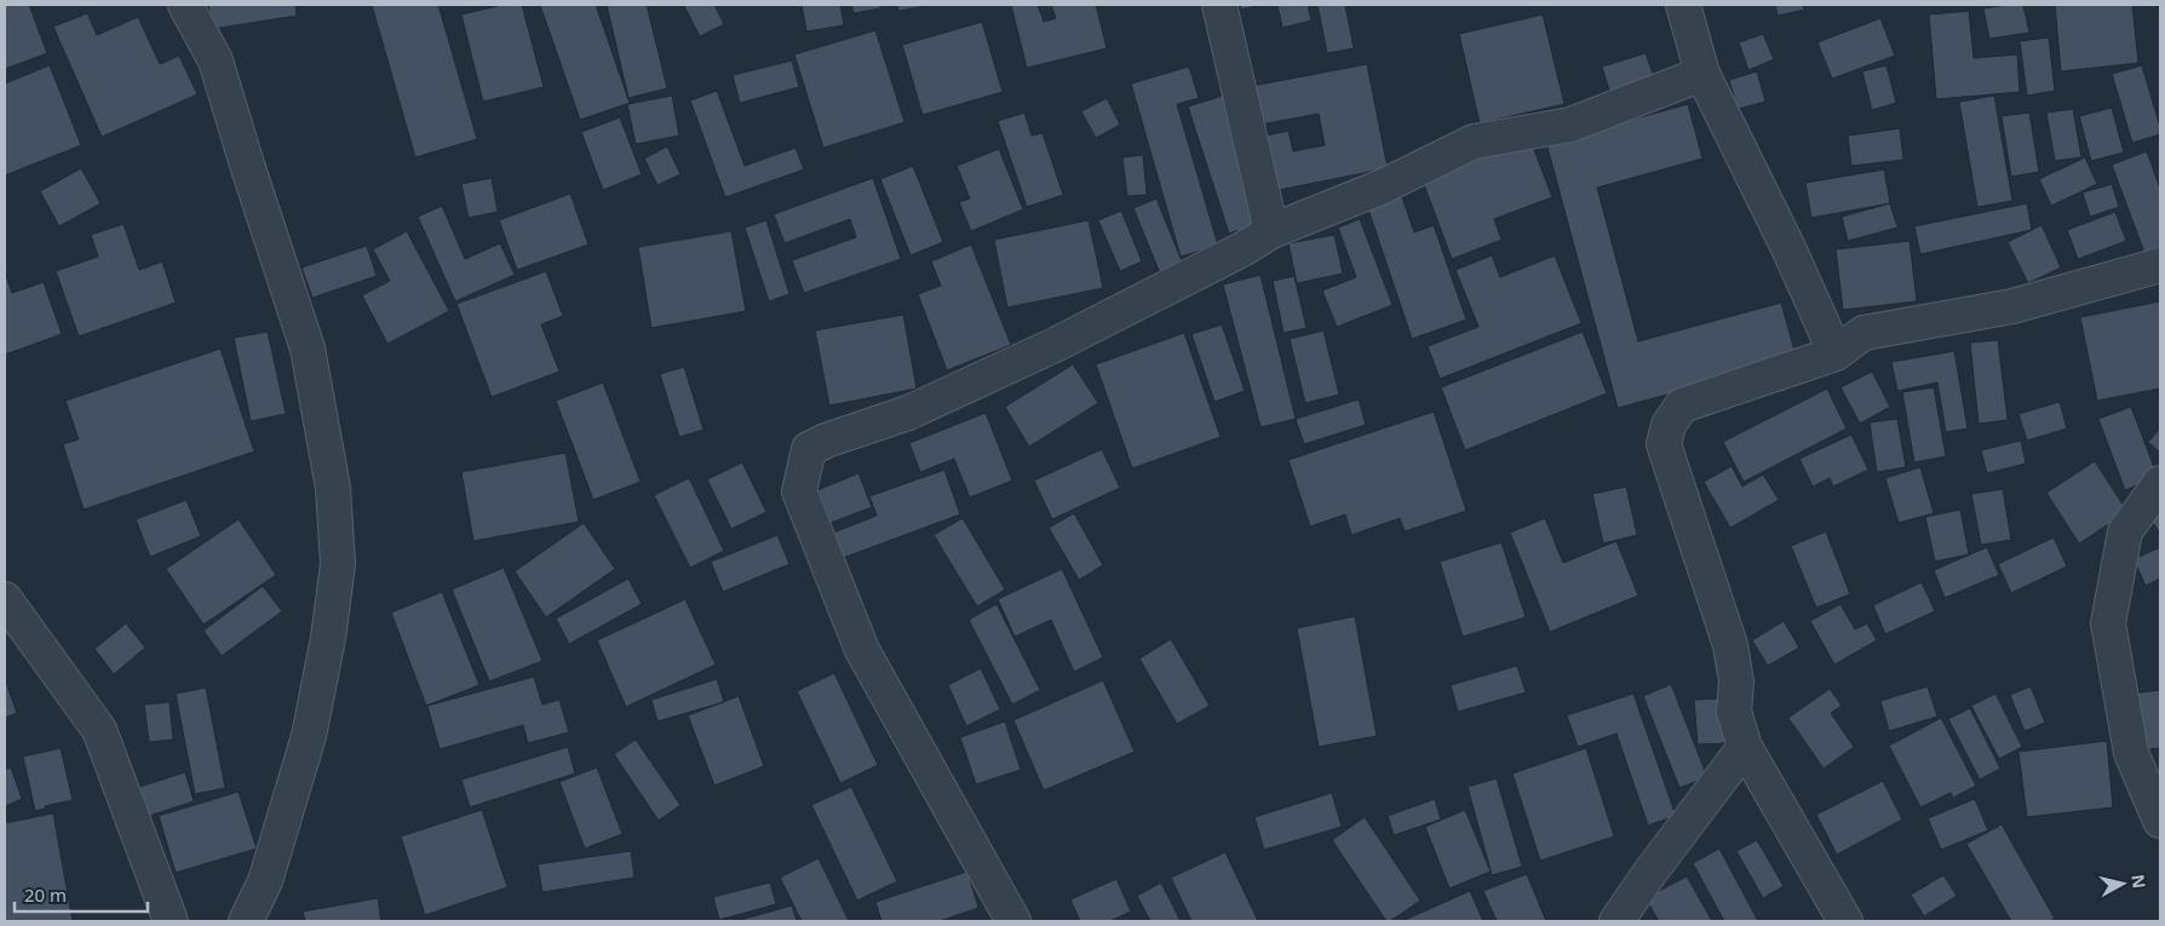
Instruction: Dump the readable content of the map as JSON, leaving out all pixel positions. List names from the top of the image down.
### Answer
{
  "scale_bar": "20 m",
  "north": "right"
}
